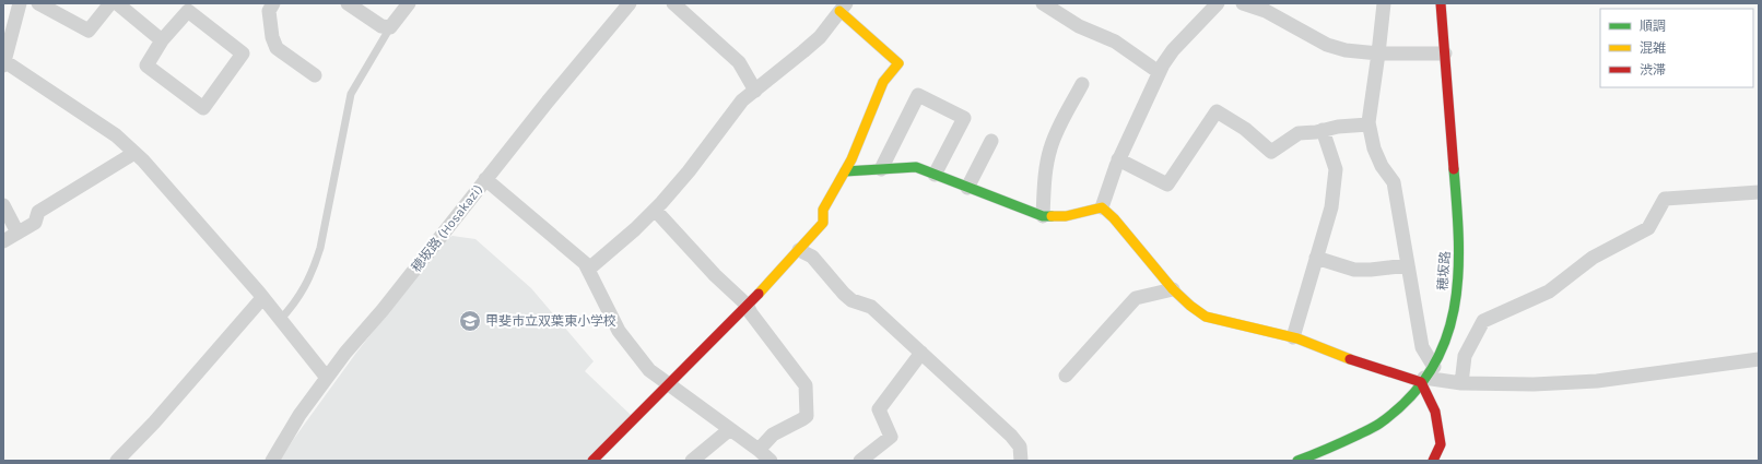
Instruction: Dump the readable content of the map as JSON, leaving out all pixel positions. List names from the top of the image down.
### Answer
{
  "streets": {
    "street": ["穂坂路 (Hosakazi)", "穂坂路"]
  },
  "places": {
    "school or university": ["甲斐市立双葉東小学校"]
  },
  "legend": ["順調", "混雑", "渋滞"]
}
